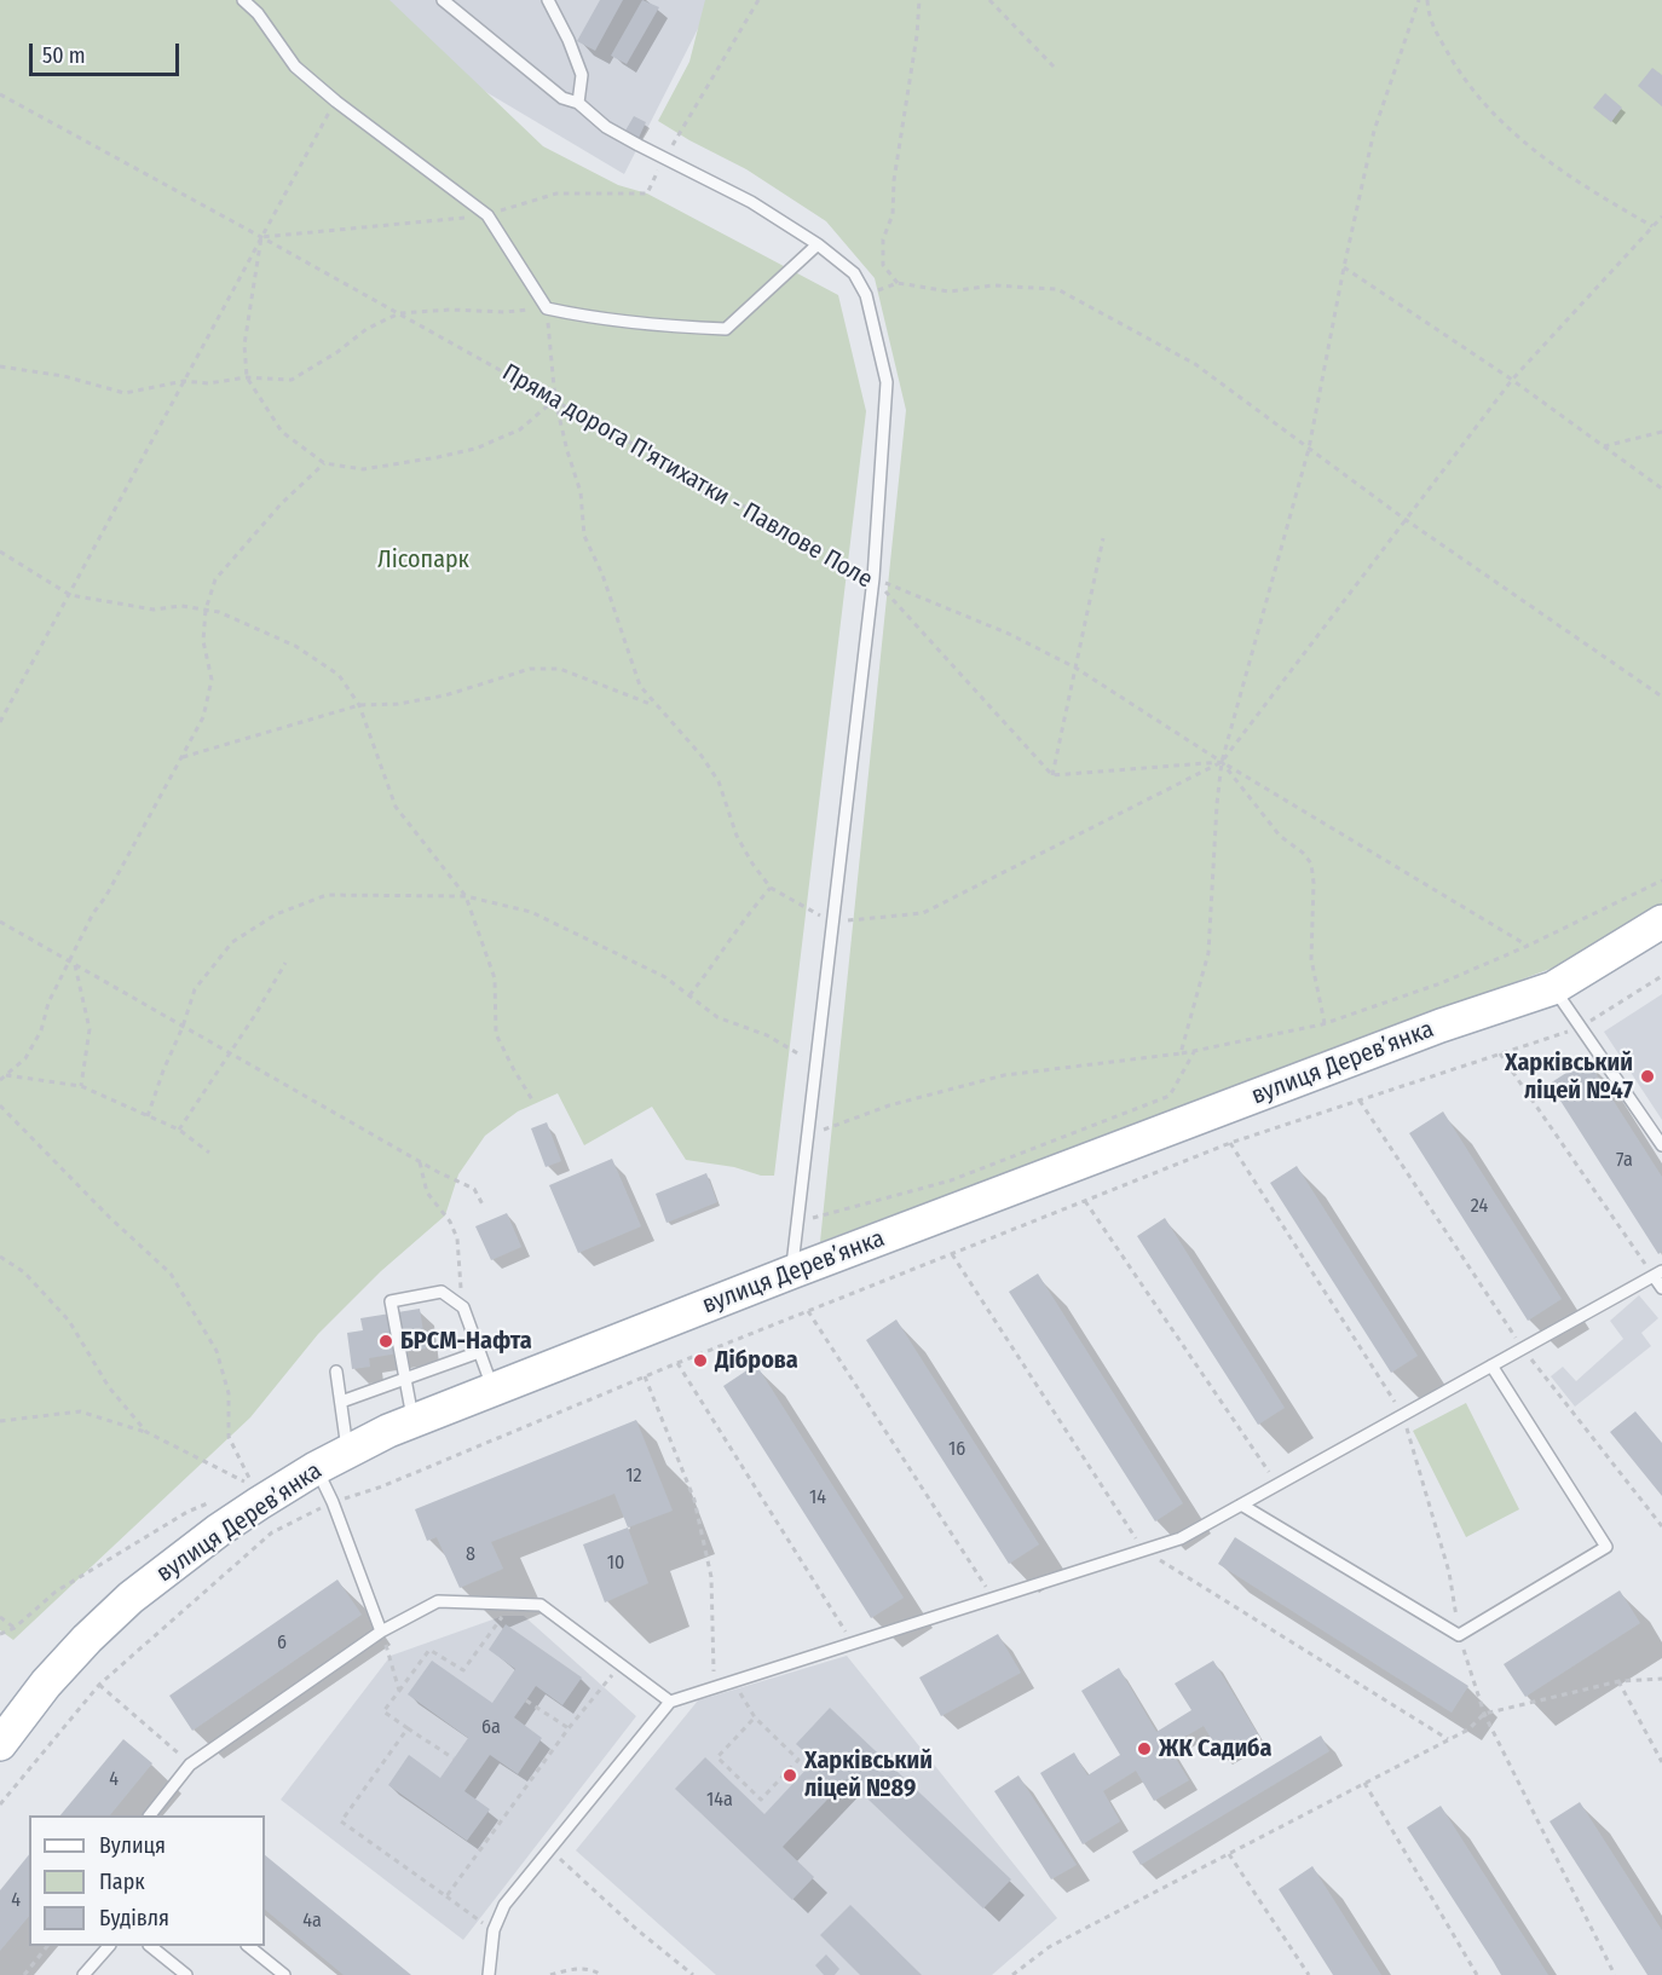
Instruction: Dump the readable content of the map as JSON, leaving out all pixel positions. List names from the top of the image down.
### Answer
{
  "streets": {
    "main road": ["вулиця Дерев’янка"],
    "path": ["Пряма дорога П'ятихатки - Павлове Поле"]
  },
  "parks": ["Лісопарк"],
  "places": [
    "Харківський ліцей №47",
    "БРСМ-Нафта",
    "Діброва",
    "ЖК Садиба",
    "Харківський ліцей №89"
  ],
  "house_numbers": [
    "7а",
    "24",
    "16",
    "12",
    "14",
    "8",
    "10",
    "6",
    "6а",
    "4",
    "14а",
    "4",
    "4а"
  ],
  "legend": ["Вулиця", "Парк", "Будівля"],
  "scale_bar": "50 m"
}
